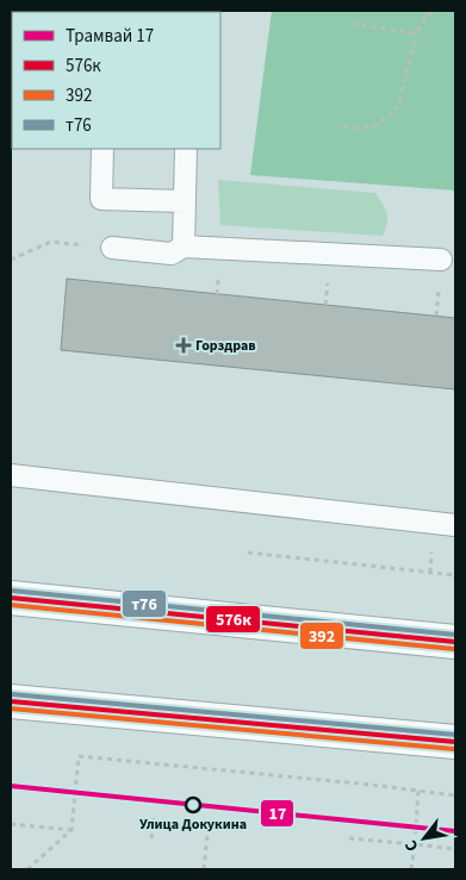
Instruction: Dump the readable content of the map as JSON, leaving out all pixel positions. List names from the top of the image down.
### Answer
{
  "places": {
    "health": ["Горздрав"],
    "other": ["Улица Докукина"]
  },
  "lines": [
    "transit line т76",
    "transit line 576к",
    "transit line 392",
    "tram line 17"
  ],
  "legend": [
    "Трамвай 17",
    "576к",
    "392",
    "т76"
  ],
  "north": "bottom left"
}
